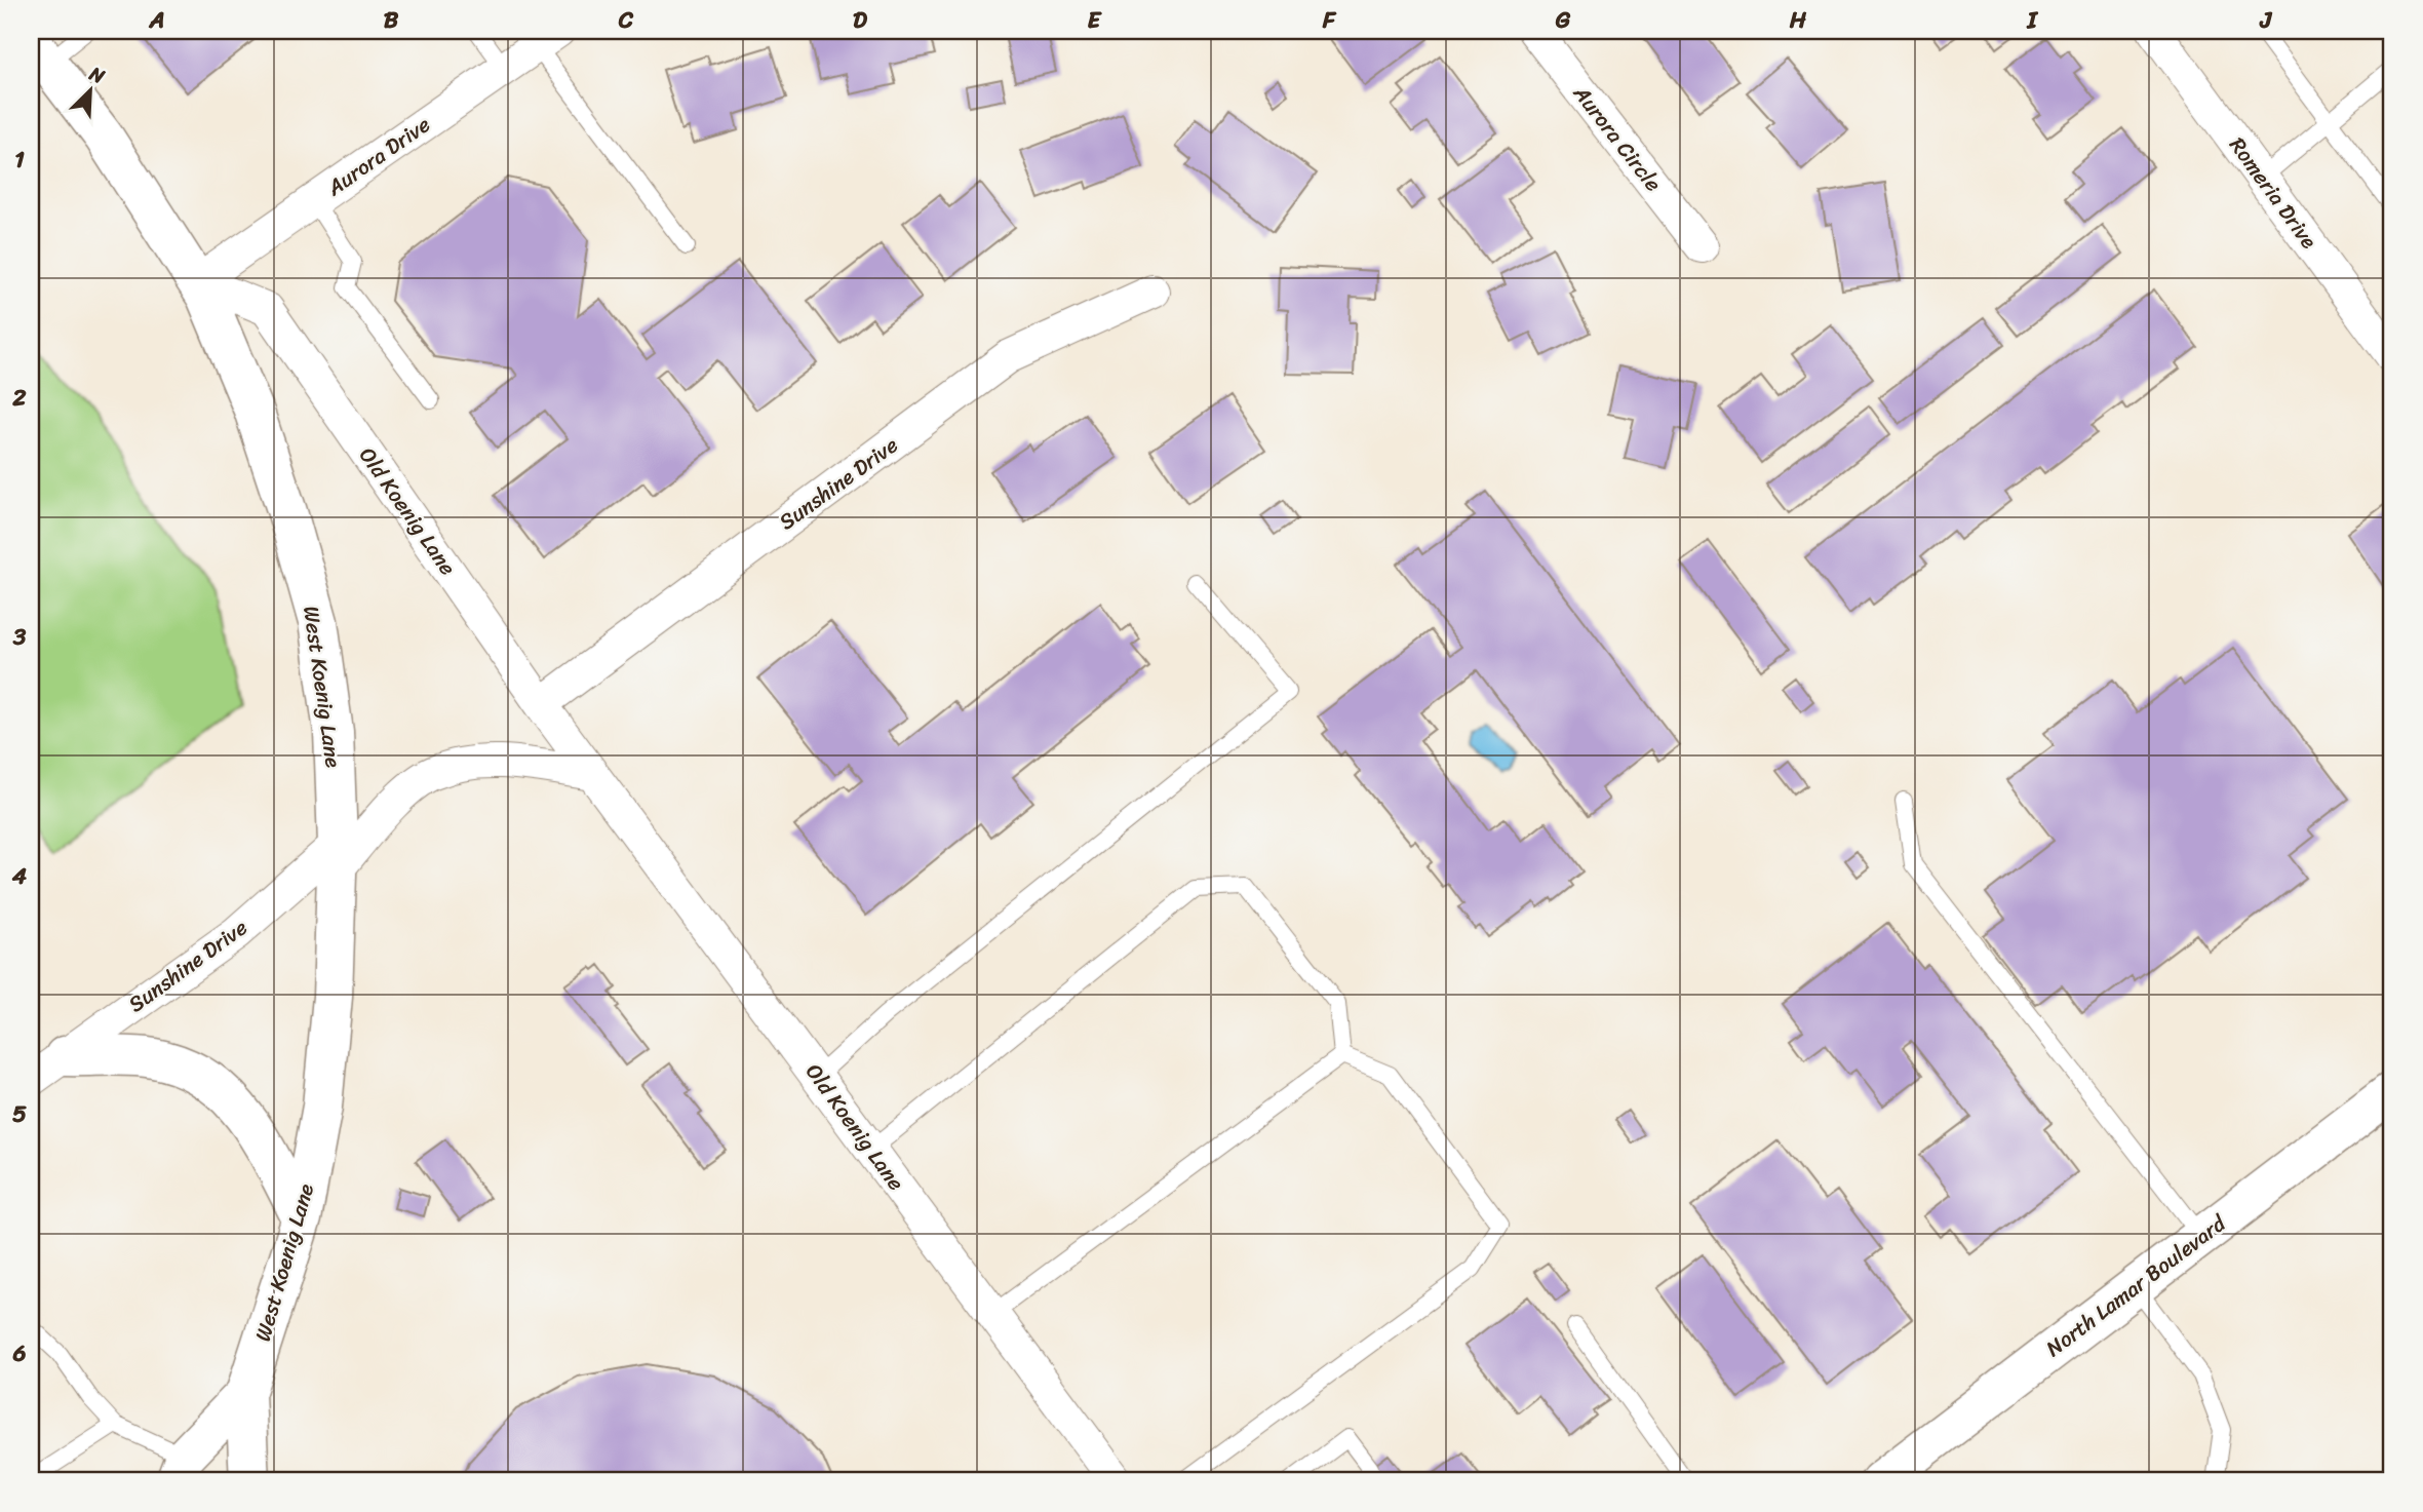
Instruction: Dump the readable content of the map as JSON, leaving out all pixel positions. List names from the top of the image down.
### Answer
{
  "streets": {
    "main road": ["West Koenig Lane", "North Lamar Boulevard"],
    "street": [
      "Aurora Circle",
      "Aurora Drive",
      "Romeria Drive",
      "Sunshine Drive",
      "Old Koenig Lane"
    ]
  },
  "crossings": [
    ["Aurora Drive", "Old Koenig Lane"],
    ["Aurora Drive", "West Koenig Lane"],
    ["Sunshine Drive", "Old Koenig Lane"],
    ["Sunshine Drive", "West Koenig Lane"],
    ["Old Koenig Lane", "West Koenig Lane"]
  ],
  "north": "top right",
  "grid": {
    "columns": [
      "A",
      "B",
      "C",
      "D",
      "E",
      "F",
      "G",
      "H",
      "I",
      "J"
    ],
    "rows": [
      "1",
      "2",
      "3",
      "4",
      "5",
      "6"
    ]
  }
}
